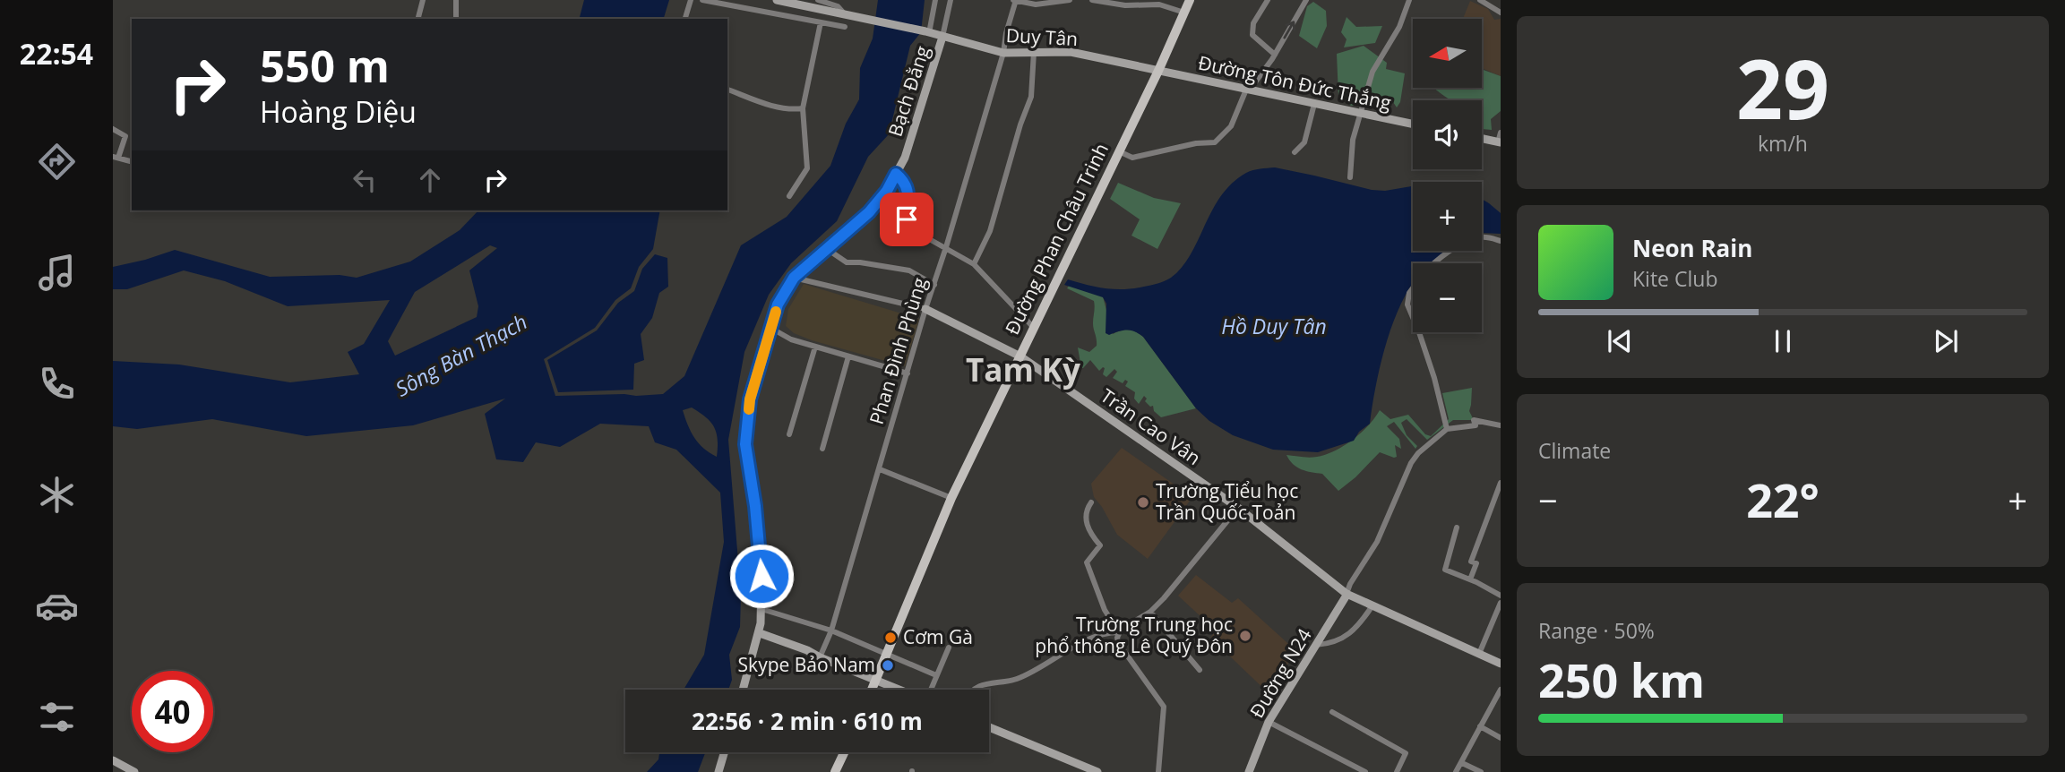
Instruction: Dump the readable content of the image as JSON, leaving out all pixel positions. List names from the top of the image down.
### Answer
{
  "streets": {
    "main road": ["Đường Phan Châu Trinh"],
    "street": [
      "Duy Tân",
      "Đường Tôn Đức Thắng",
      "Bạch Đằng",
      "Phan Đình Phùng",
      "Trần Cao Vân",
      "Đường N24"
    ]
  },
  "crossings": [
    ["Duy Tân", "Đường Tôn Đức Thắng"],
    ["Duy Tân", "Bạch Đằng"],
    ["Duy Tân", "Đường Phan Châu Trinh"],
    ["Duy Tân", "Phan Đình Phùng"],
    ["Đường Tôn Đức Thắng", "Đường Phan Châu Trinh"],
    ["Bạch Đằng", "Trần Cao Vân"],
    ["Đường Phan Châu Trinh", "Trần Cao Vân"],
    ["Phan Đình Phùng", "Trần Cao Vân"],
    ["Trần Cao Vân", "Đường N24"]
  ],
  "districts": ["Tam Kỳ"],
  "water": ["Hồ Duy Tân", "Sông Bàn Thạch"],
  "places": [
    "Trường Tiểu học Trần Quốc Toản",
    "Trường Trung học phổ thông Lê Quý Đôn",
    "Cơm Gà",
    "Skype Bảo Nam"
  ],
  "north": "left",
  "page": {
    "tabs": "22:54",
    "tile": [
      ["29", "km/h"],
      "Climate",
      ["Range · 50%", "250 km"]
    ],
    "map_buttons": ["+", "−"],
    "turn": ["550 m", "Hoàng Diệu"],
    "song": ["Neon Rain", "Kite Club"],
    "heat": ["−", "22°", "+"],
    "limit": "40",
    "trip": "22:56 · 2 min · 610 m"
  }
}
